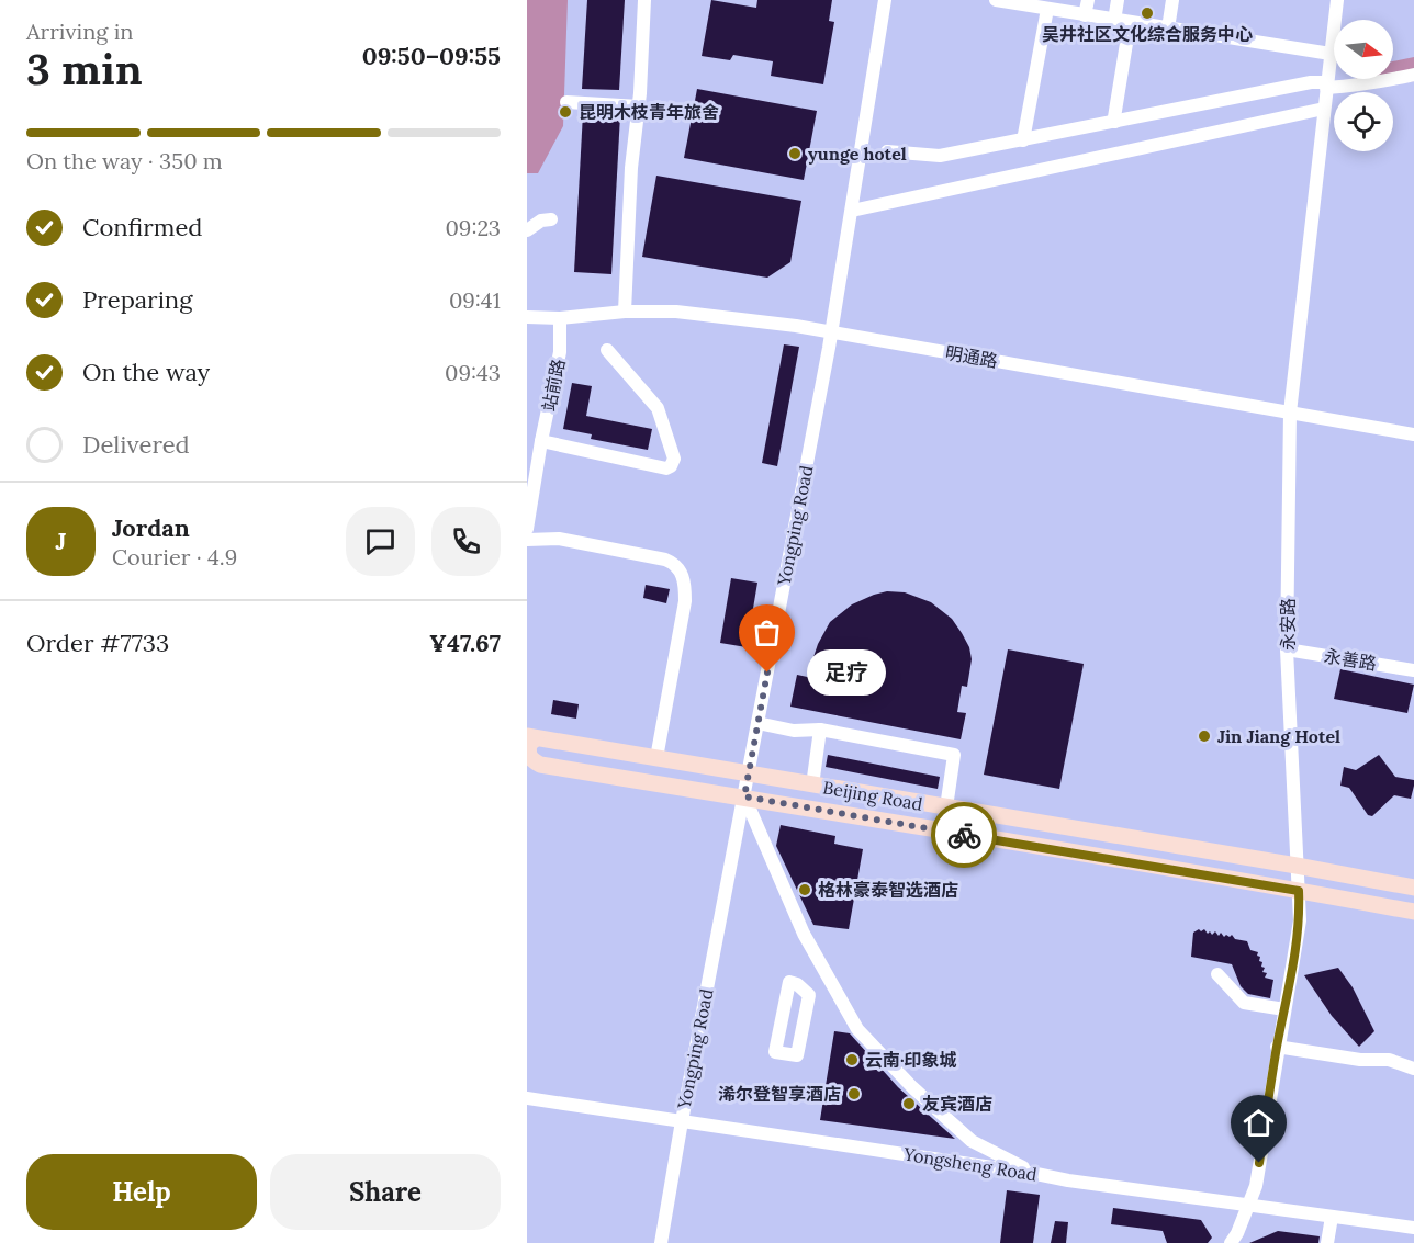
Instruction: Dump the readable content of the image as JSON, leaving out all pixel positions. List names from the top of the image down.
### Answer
{
  "streets": {
    "main road": ["Beijing Road"],
    "street": [
      "明通路",
      "站前路",
      "Yongping Road",
      "永安路",
      "永善路",
      "Yongsheng Road"
    ]
  },
  "crossings": [
    ["明通路", "站前路"],
    ["明通路", "Yongping Road"],
    ["明通路", "永安路"],
    ["Yongping Road", "Beijing Road"],
    ["Yongping Road", "Yongsheng Road"],
    ["永安路", "永善路"],
    ["永安路", "Beijing Road"],
    ["永安路", "Yongsheng Road"]
  ],
  "places": [
    "吴井社区文化综合服务中心",
    "昆明木枝青年旅舍",
    "yunge hotel",
    "足疗",
    "Jin Jiang Hotel",
    "格林豪泰智选酒店",
    "云南·印象城",
    "浠尔登智享酒店",
    "友宾酒店"
  ],
  "north": "right",
  "page": {
    "heading": ["3 min", "Arriving in", "09:50–09:55"],
    "panel": [
      "Jordan",
      "Courier · 4.9",
      "Order #7733",
      "¥47.67"
    ],
    "bar": "On the way · 350 m",
    "list": [
      ["Confirmed", "09:23"],
      ["Preparing", "09:41"],
      ["On the way", "09:43"],
      "Delivered"
    ],
    "round": "J",
    "bubble": "足疗",
    "buttons": ["Help", "Share"]
  }
}
